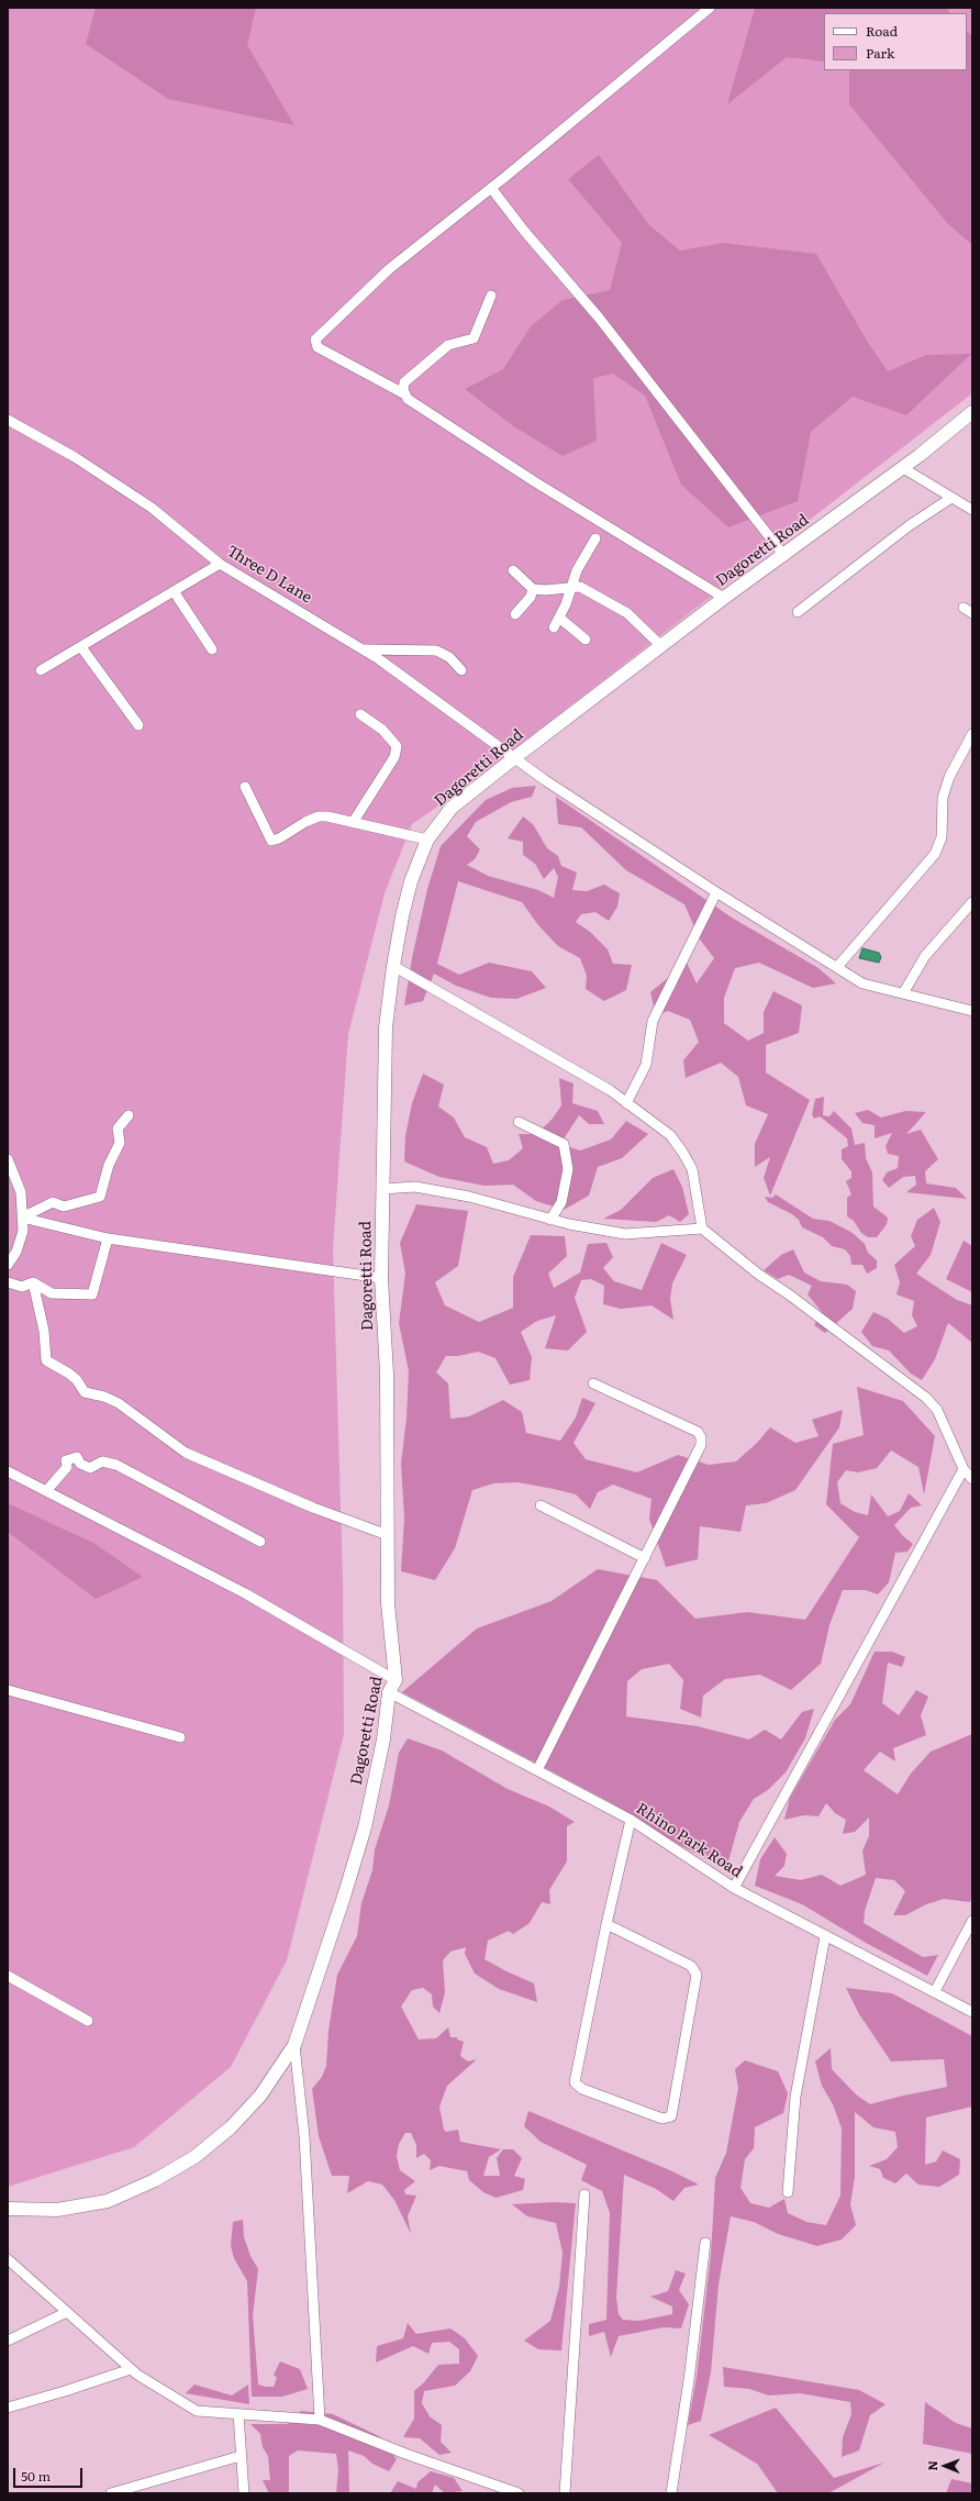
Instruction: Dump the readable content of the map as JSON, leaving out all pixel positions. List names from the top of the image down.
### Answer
{
  "streets": {
    "main road": ["Dagoretti Road"],
    "street": ["Three D Lane", "Rhino Park Road"]
  },
  "crossings": [
    ["Dagoretti Road", "Three D Lane"],
    ["Dagoretti Road", "Rhino Park Road"]
  ],
  "legend": ["Road", "Park"],
  "scale_bar": "50 m",
  "north": "left"
}
